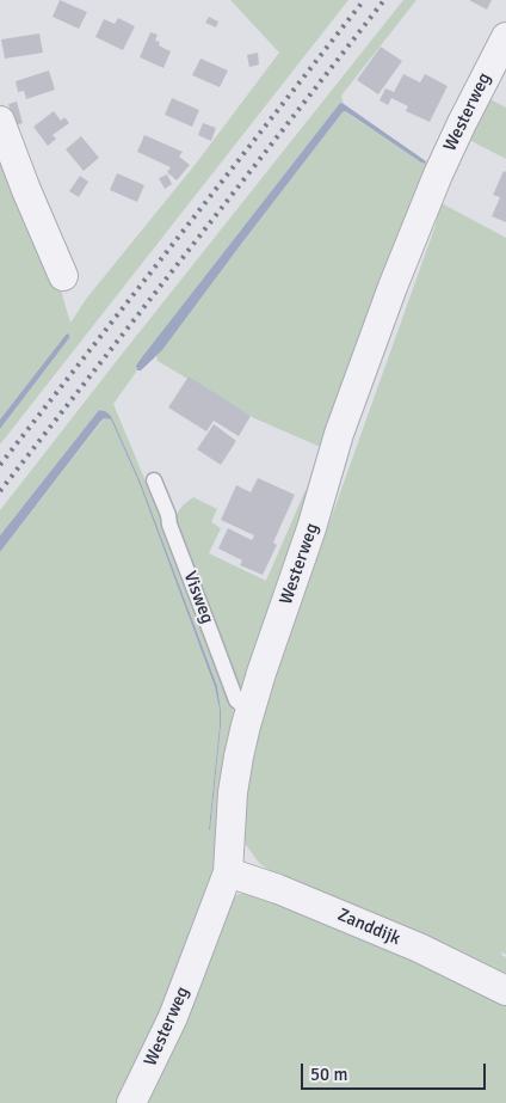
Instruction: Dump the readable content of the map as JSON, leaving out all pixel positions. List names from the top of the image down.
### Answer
{
  "streets": {
    "street": ["Westerweg", "Zanddijk"],
    "lane": ["Visweg"]
  },
  "crossings": [
    ["Westerweg", "Visweg"],
    ["Westerweg", "Zanddijk"]
  ],
  "scale_bar": "50 m"
}
